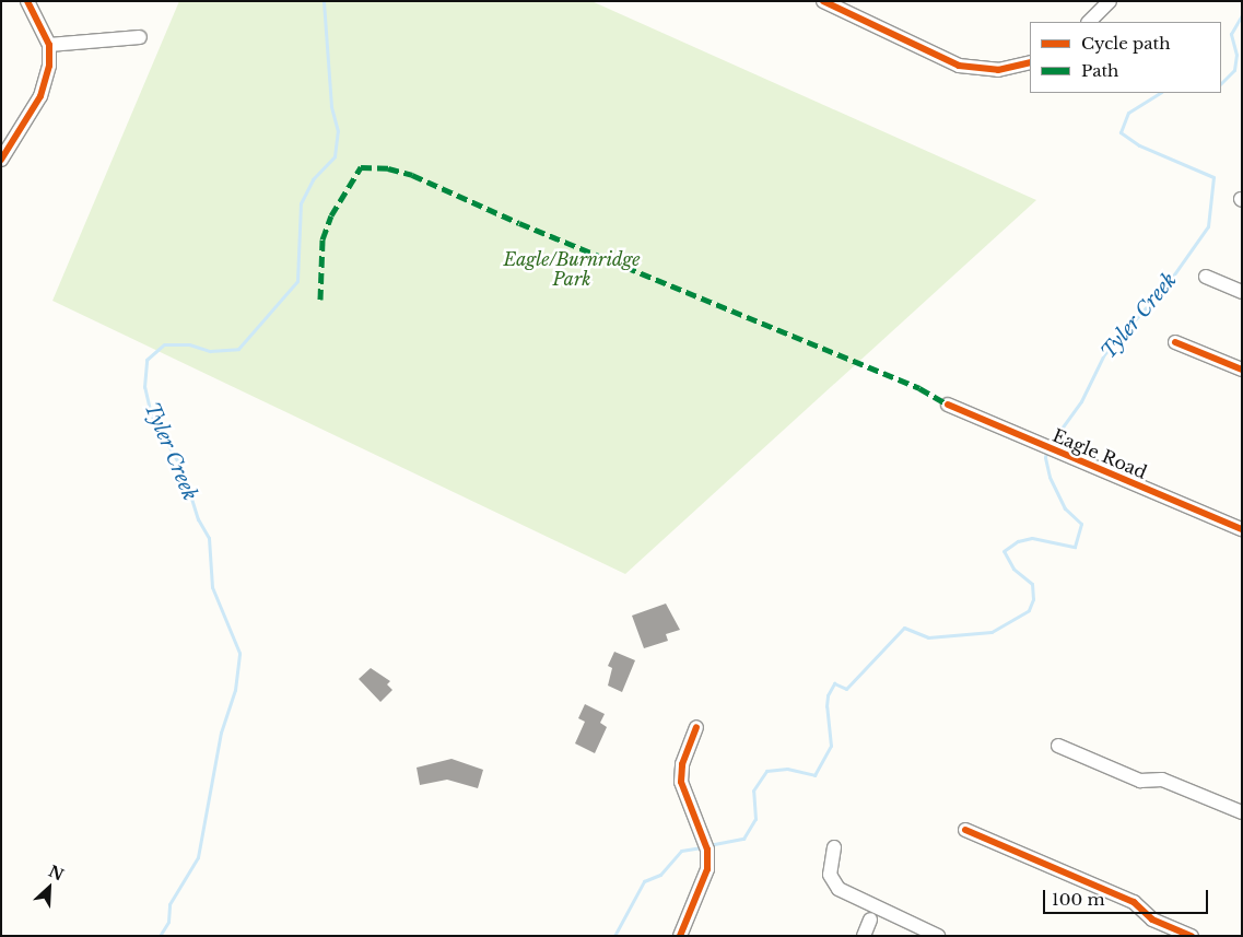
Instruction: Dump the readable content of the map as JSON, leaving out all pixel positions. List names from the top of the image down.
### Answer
{
  "streets": {
    "street": ["Eagle Road"]
  },
  "water": ["Tyler Creek"],
  "parks": ["Eagle/Burnridge Park"],
  "legend": ["Cycle path", "Path"],
  "scale_bar": "100 m",
  "north": "top right"
}
